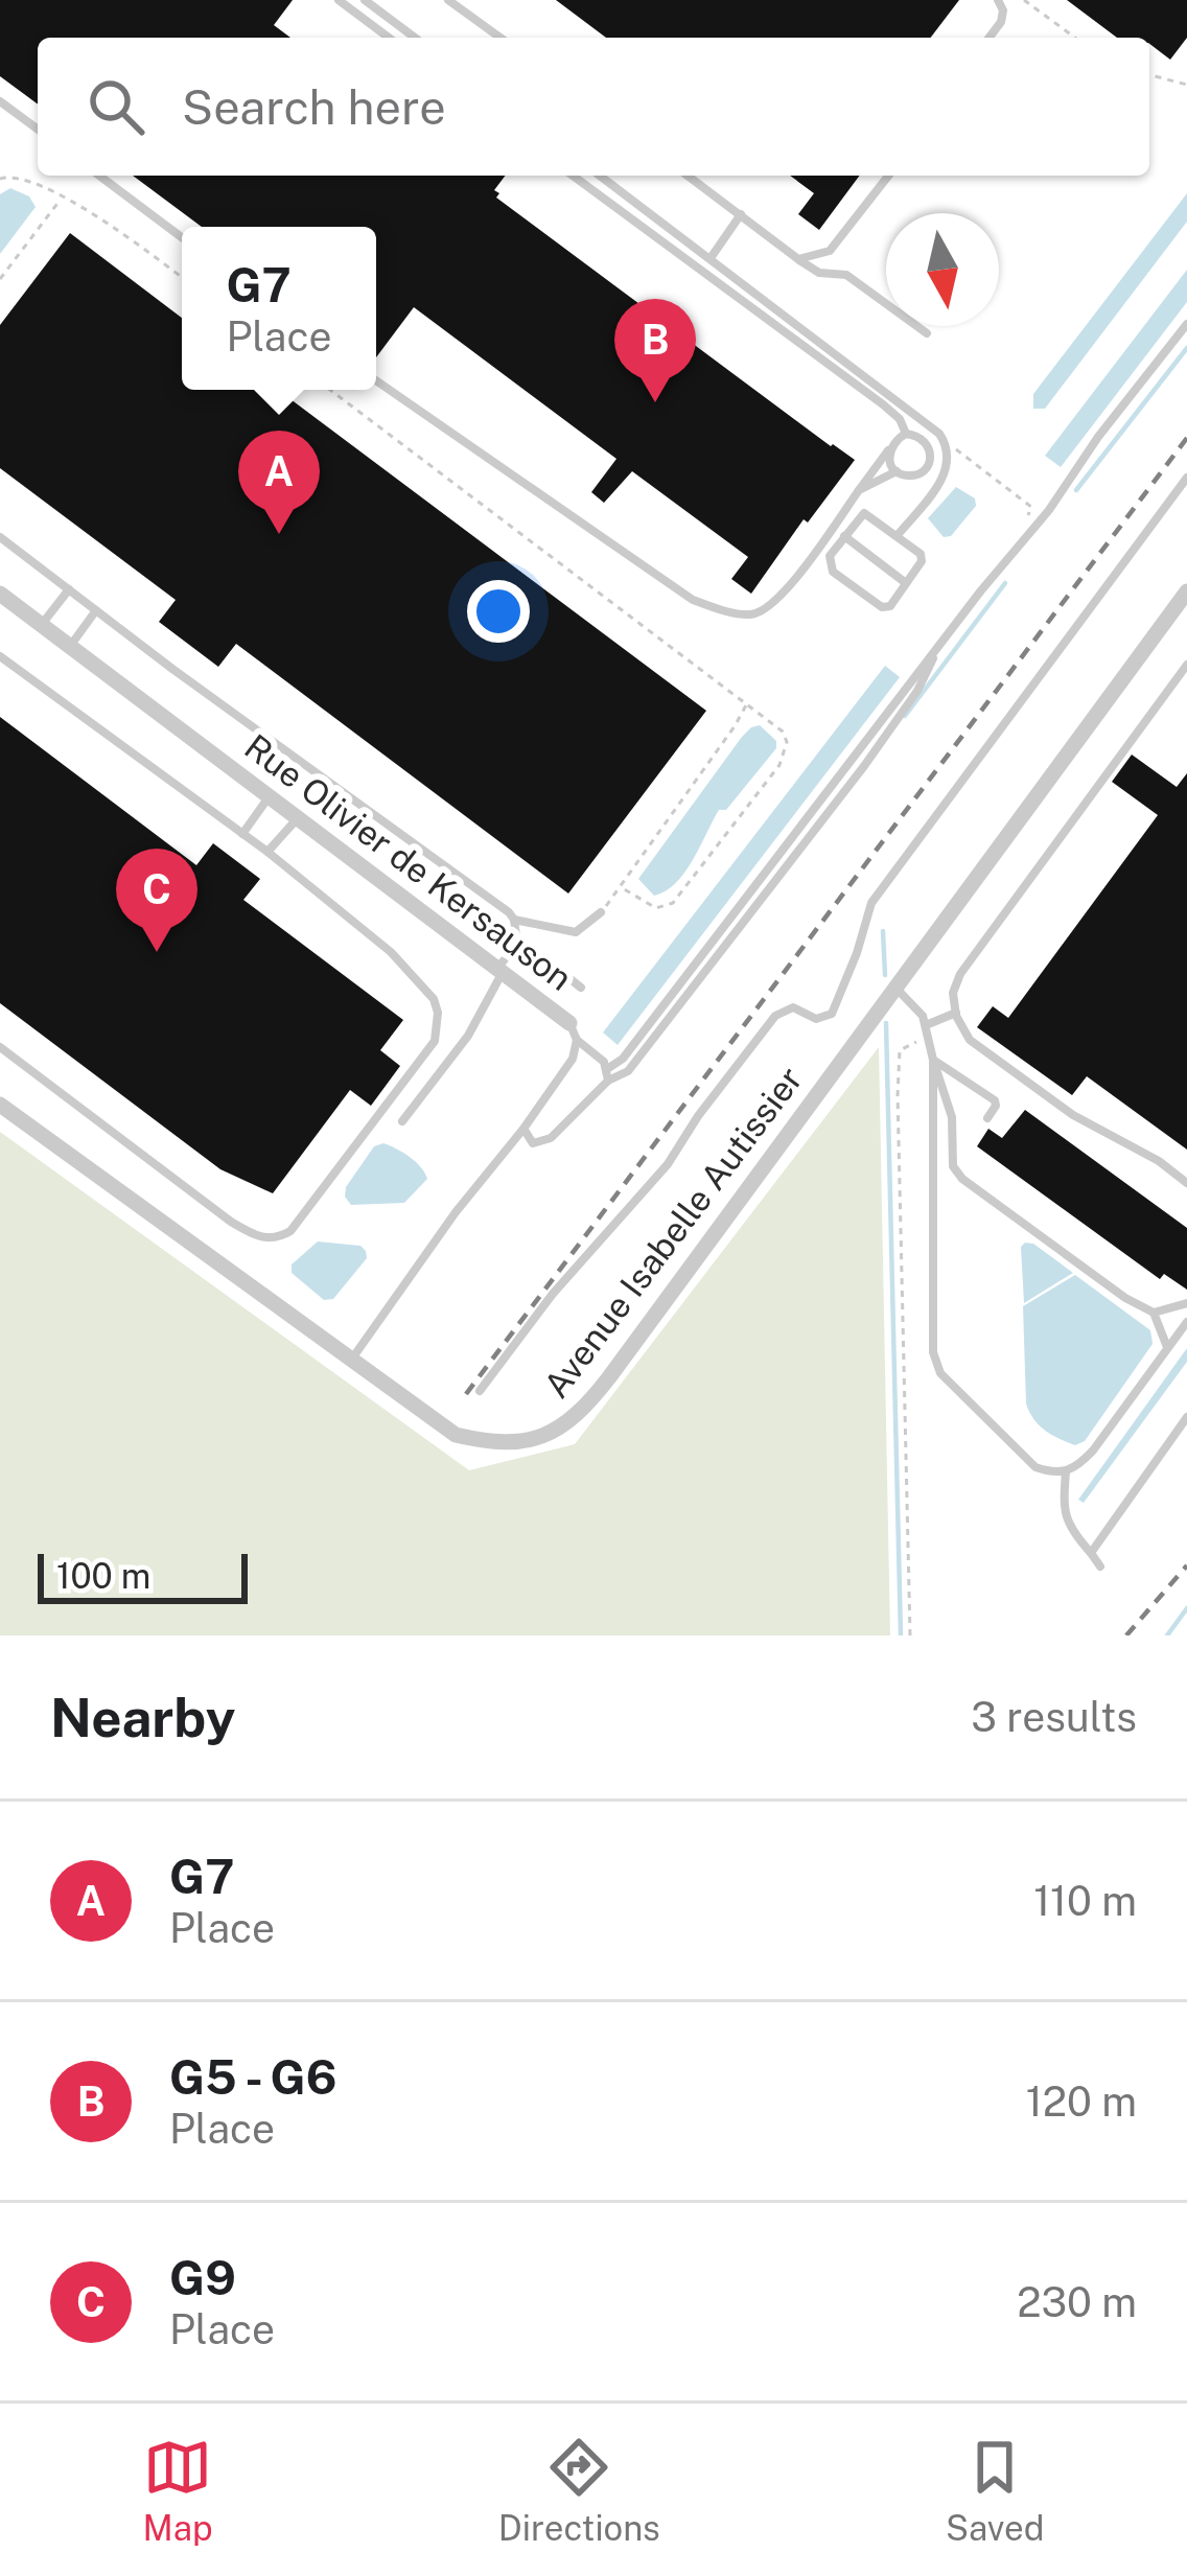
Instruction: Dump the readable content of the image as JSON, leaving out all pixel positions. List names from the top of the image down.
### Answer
{
  "streets": {
    "street": ["Rue Olivier de Kersauson", "Avenue Isabelle Autissier"]
  },
  "crossings": [
    ["Rue Olivier de Kersauson", "Avenue Isabelle Autissier"]
  ],
  "scale_bar": "100 m",
  "north": "bottom",
  "page": {
    "search": "Search here",
    "popup": ["G7", "Place"],
    "pins": ["B", "A", "C"],
    "scale": "100 m",
    "heading": ["Nearby", "3 results"],
    "list": [
      {
        "mark": "A",
        "name": "G7",
        "note": "Place",
        "value": "110 m"
      },
      {
        "mark": "B",
        "name": "G5 - G6",
        "note": "Place",
        "value": "120 m"
      },
      {
        "mark": "C",
        "name": "G9",
        "note": "Place",
        "value": "230 m"
      }
    ],
    "nav": ["Map", "Directions", "Saved"]
  }
}
